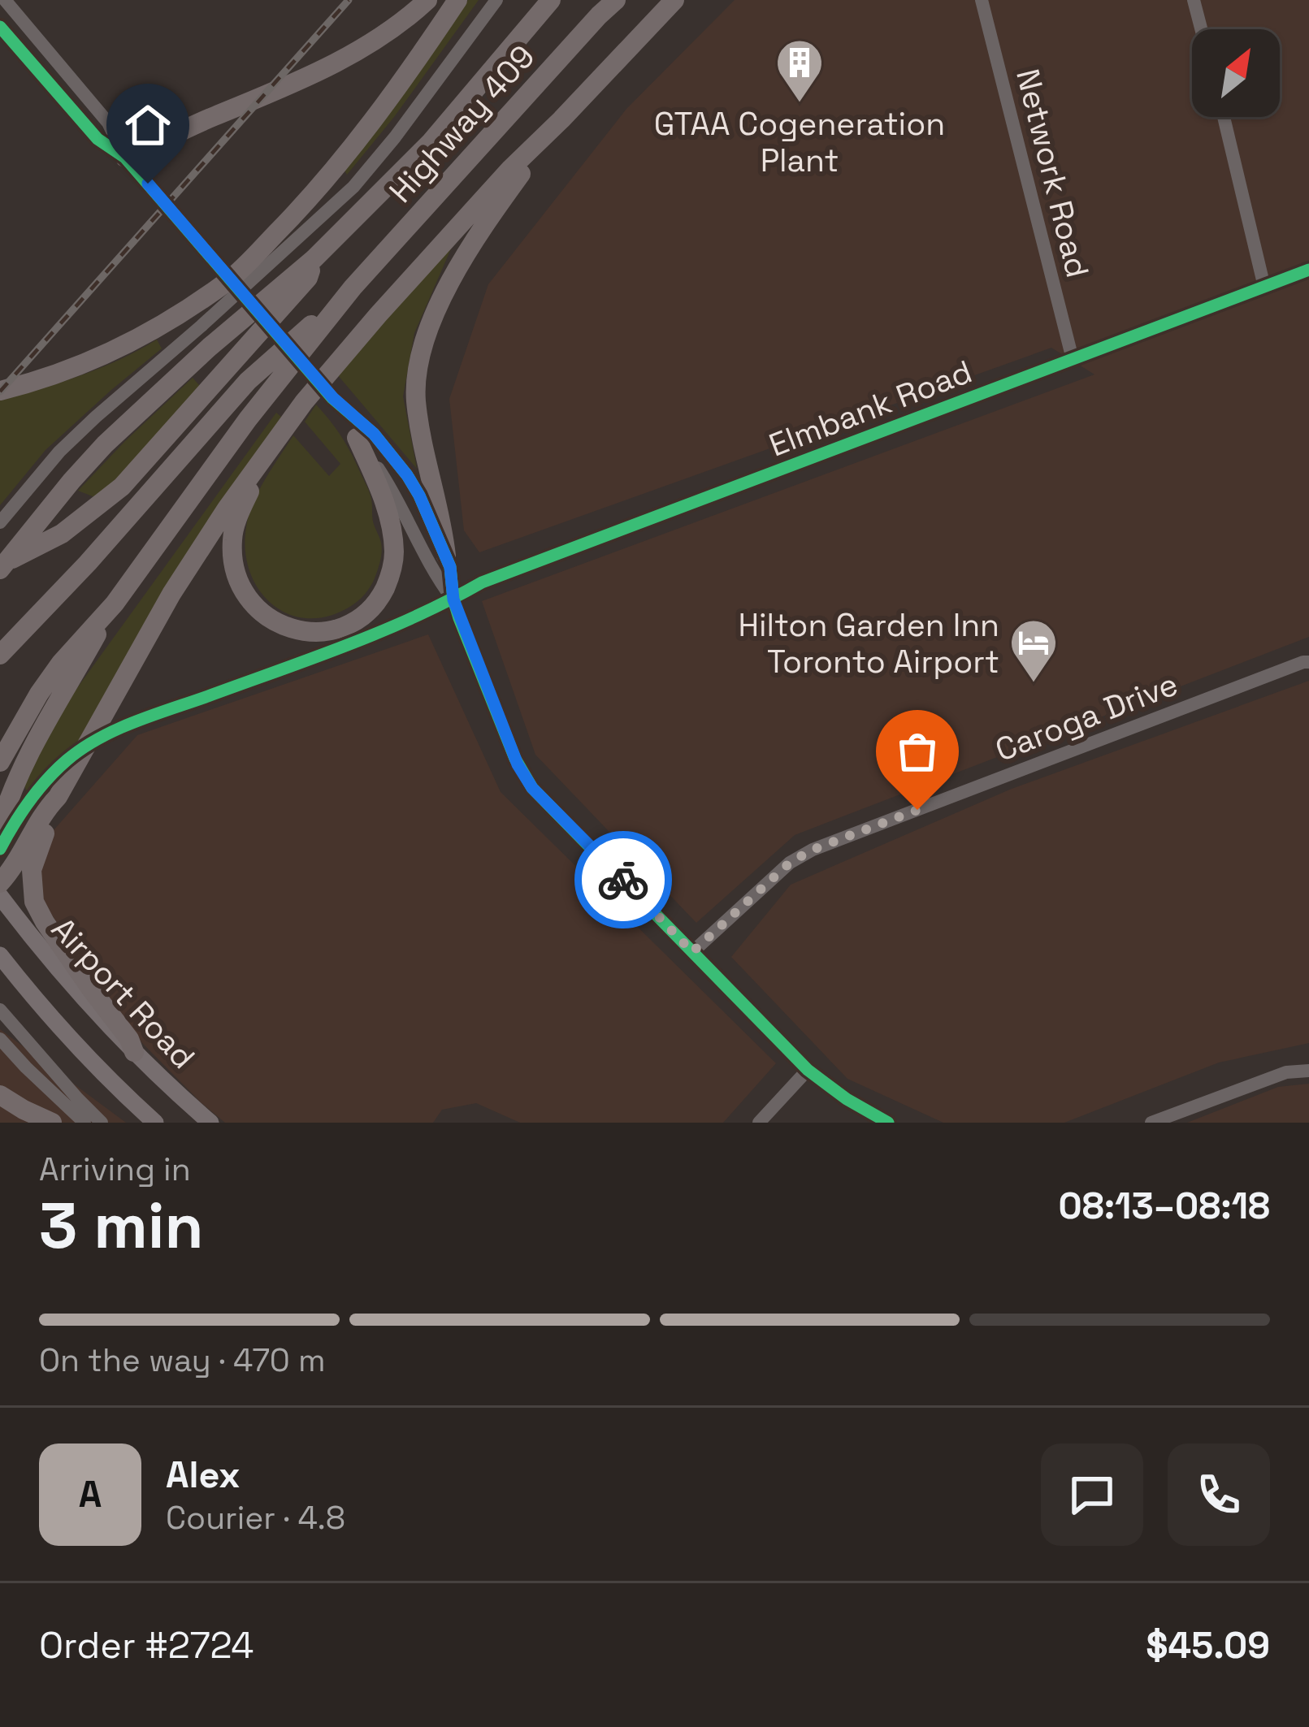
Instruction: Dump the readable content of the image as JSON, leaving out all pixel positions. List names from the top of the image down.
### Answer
{
  "streets": {
    "highway": ["Highway 409"],
    "main road": ["Airport Road"],
    "street": ["Network Road", "Elmbank Road", "Caroga Drive"]
  },
  "crossings": [
    ["Network Road", "Elmbank Road"]
  ],
  "places": {
    "building": ["GTAA Cogeneration Plant"],
    "hotel": ["Hilton Garden Inn Toronto Airport"]
  },
  "north": "top right",
  "page": {
    "heading": ["3 min", "Arriving in", "08:13–08:18"],
    "panel": [
      "Alex",
      "Courier · 4.8",
      "Order #2724",
      "$45.09"
    ],
    "bar": "On the way · 470 m",
    "round": "A"
  }
}
